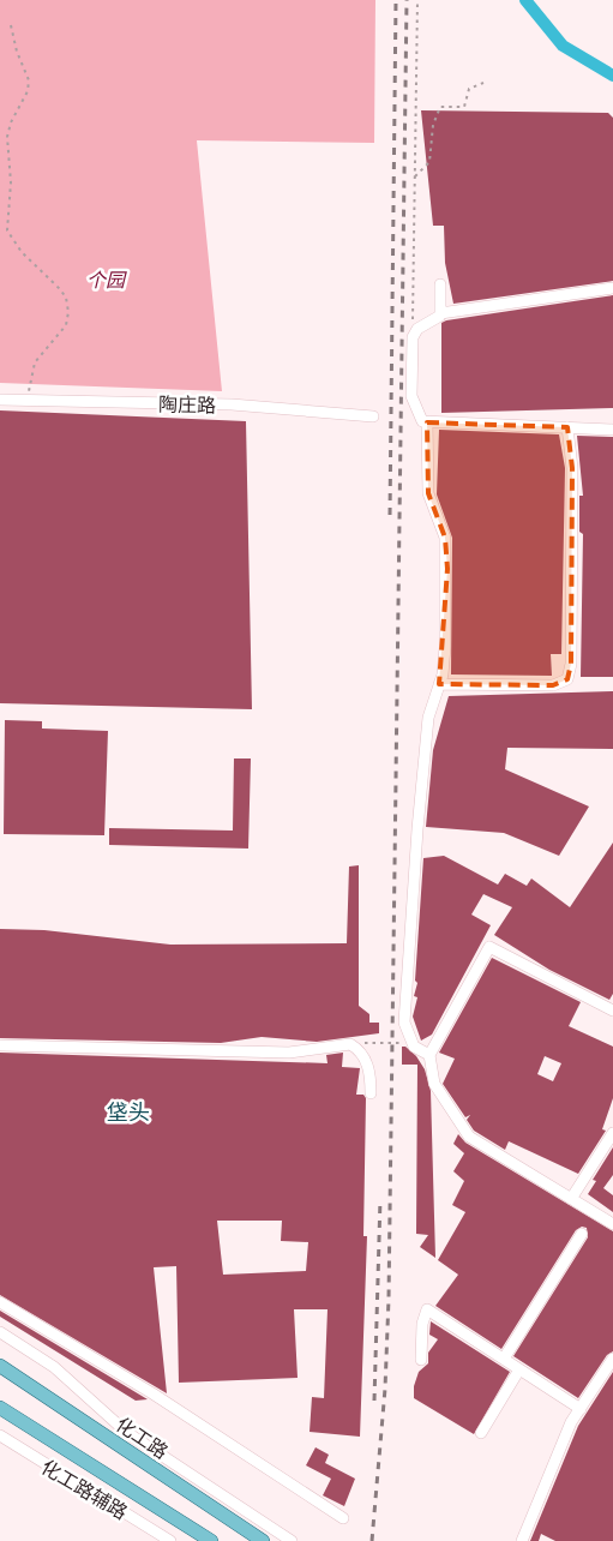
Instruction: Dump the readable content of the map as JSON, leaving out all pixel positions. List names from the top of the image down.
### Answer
{
  "streets": {
    "main road": ["化工路"],
    "street": ["陶庄路", "化工路辅路"]
  },
  "districts": ["垡头"],
  "parks": ["个园"]
}
